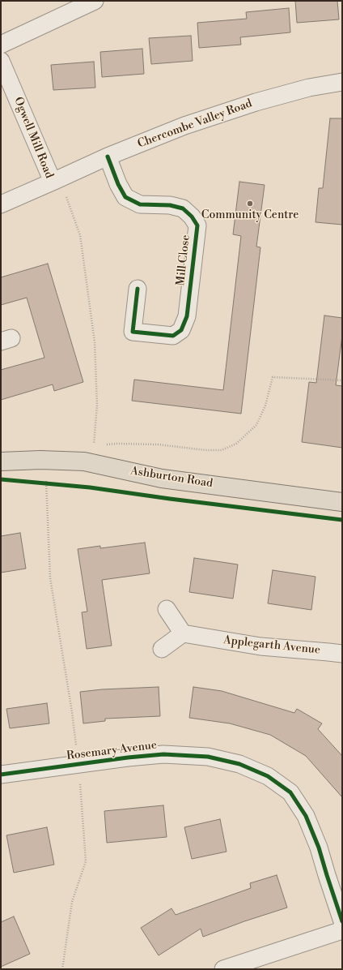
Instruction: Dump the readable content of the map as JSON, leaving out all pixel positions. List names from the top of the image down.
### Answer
{
  "streets": {
    "main road": ["Ashburton Road"],
    "street": [
      "Chercombe Valley Road",
      "Ogwell Mill Road",
      "Mill Close",
      "Applegarth Avenue",
      "Rosemary Avenue"
    ]
  },
  "crossings": [
    ["Chercombe Valley Road", "Ogwell Mill Road"],
    ["Chercombe Valley Road", "Mill Close"]
  ],
  "places": ["Community Centre"]
}
